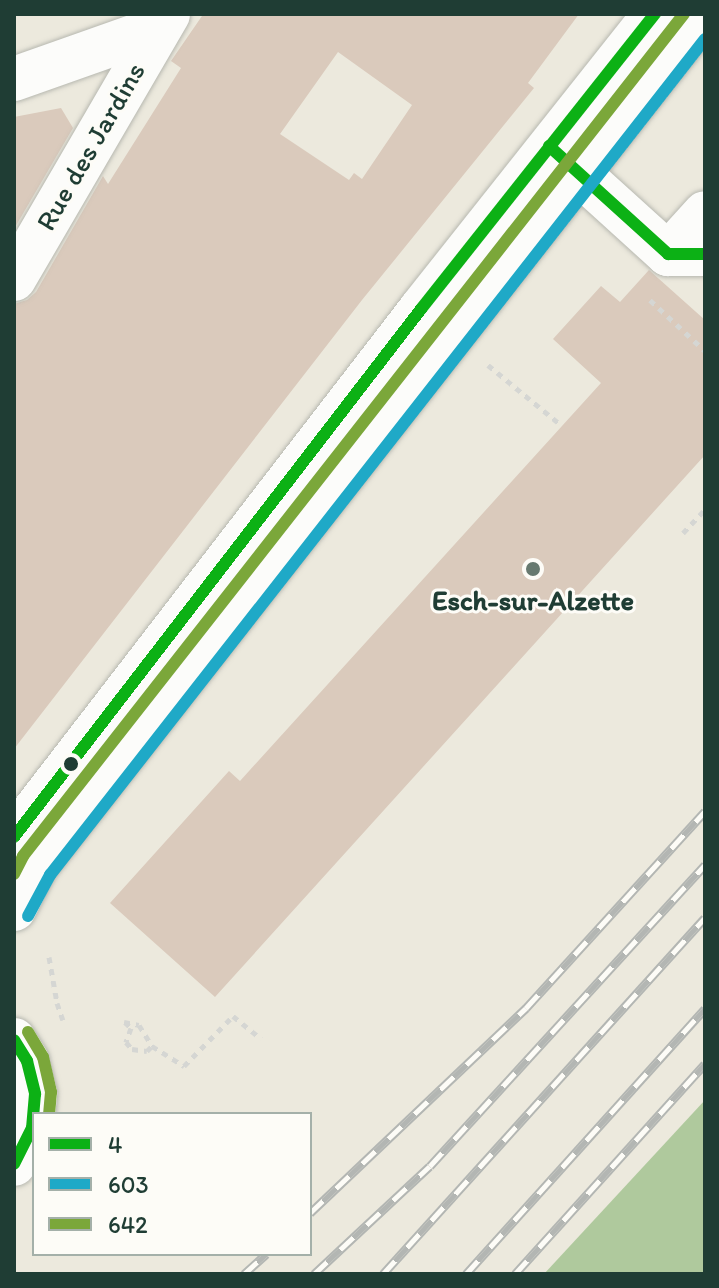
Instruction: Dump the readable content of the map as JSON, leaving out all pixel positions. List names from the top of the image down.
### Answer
{
  "streets": {
    "main road": ["Rue des Jardins"]
  },
  "places": ["Esch-sur-Alzette"],
  "lines": ["transit line 4", "transit line 642", "transit line 603"],
  "legend": ["4", "603", "642"]
}
